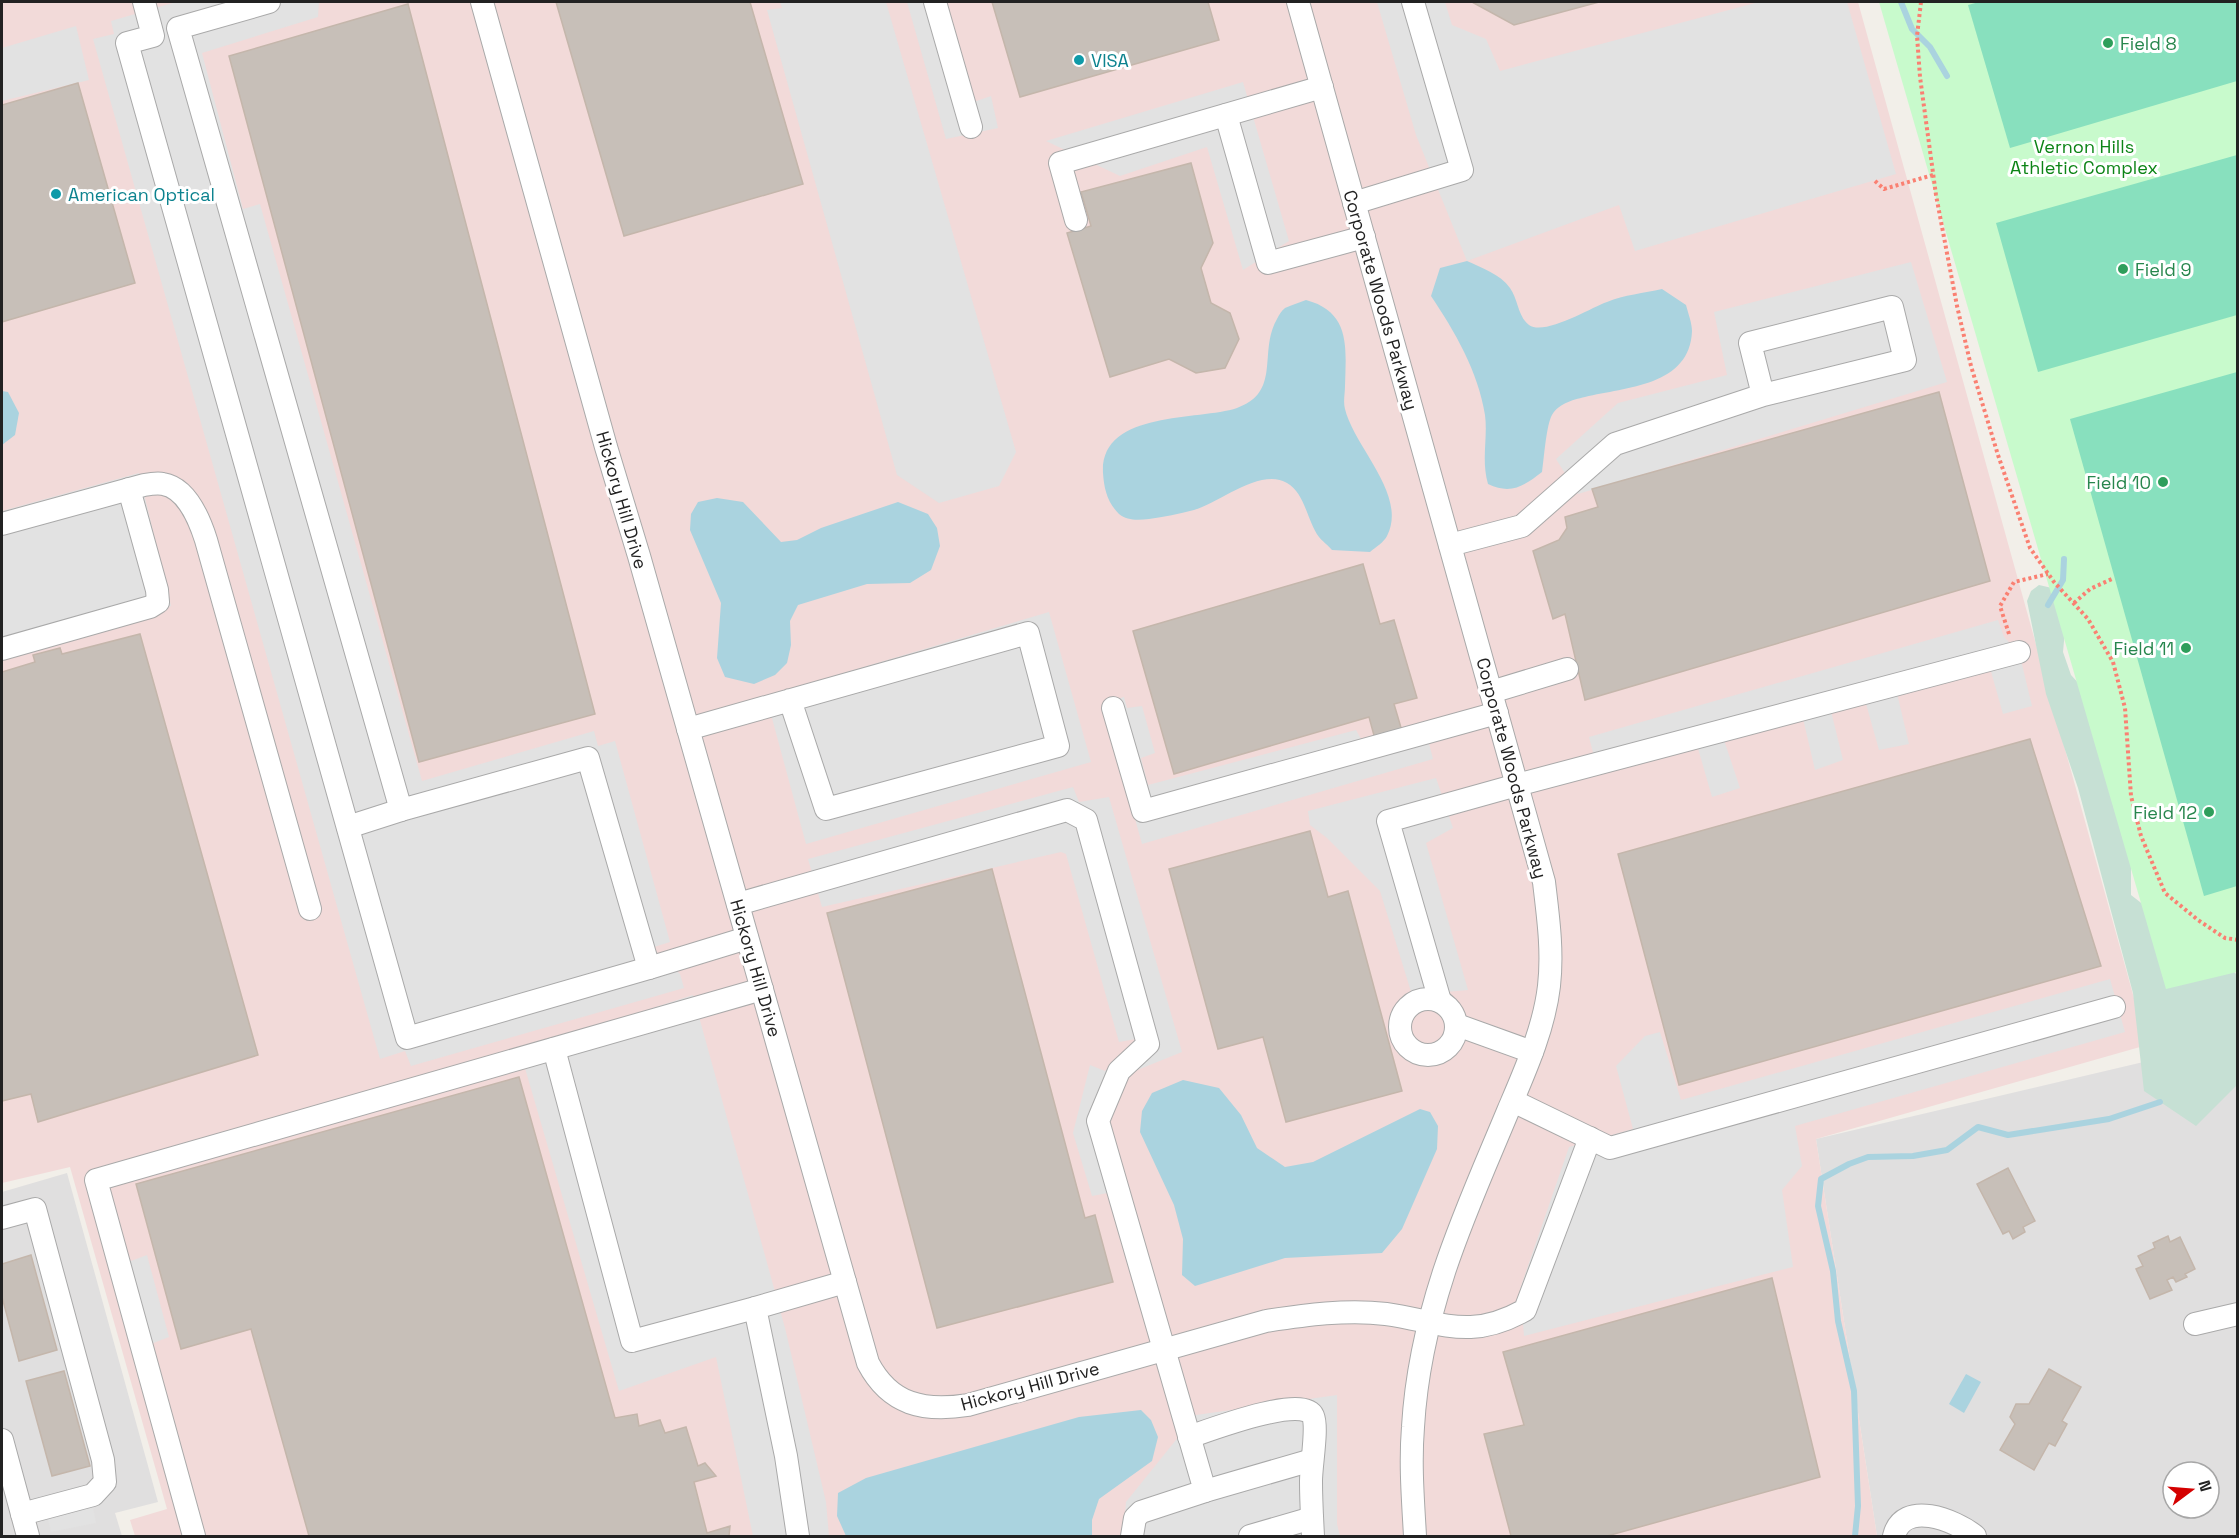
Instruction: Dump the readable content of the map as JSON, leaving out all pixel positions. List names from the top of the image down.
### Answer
{
  "streets": {
    "street": ["Corporate Woods Parkway", "Hickory Hill Drive"]
  },
  "crossings": [
    ["Corporate Woods Parkway", "Hickory Hill Drive"]
  ],
  "parks": ["Vernon Hills Athletic Complex"],
  "places": [
    "Field 8",
    "VISA",
    "American Optical",
    "Field 9",
    "Field 10",
    "Field 11",
    "Field 12"
  ],
  "north": "right"
}
